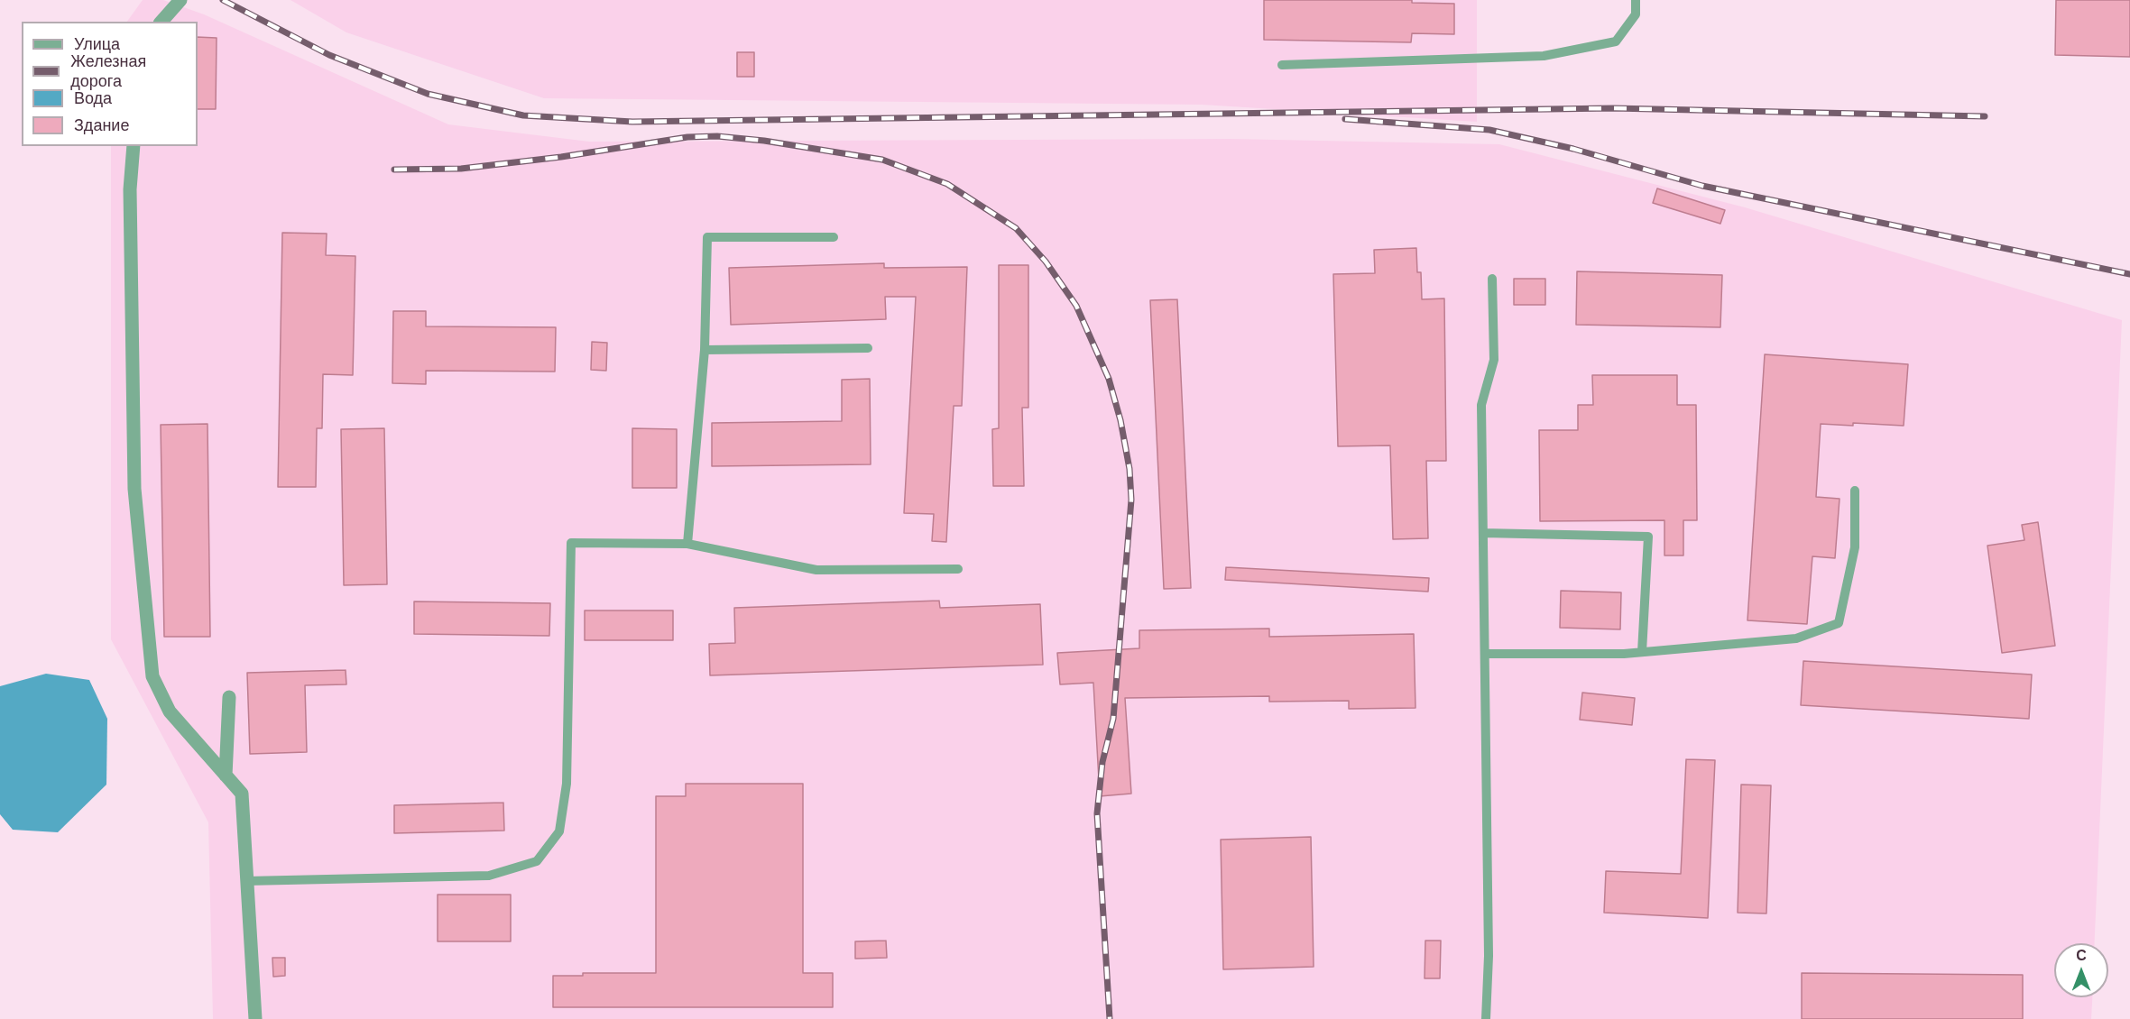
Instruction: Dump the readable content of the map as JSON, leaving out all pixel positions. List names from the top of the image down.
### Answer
{
  "legend": [
    "Улица",
    "Железная дорога",
    "Вода",
    "Здание"
  ],
  "north": "top"
}
